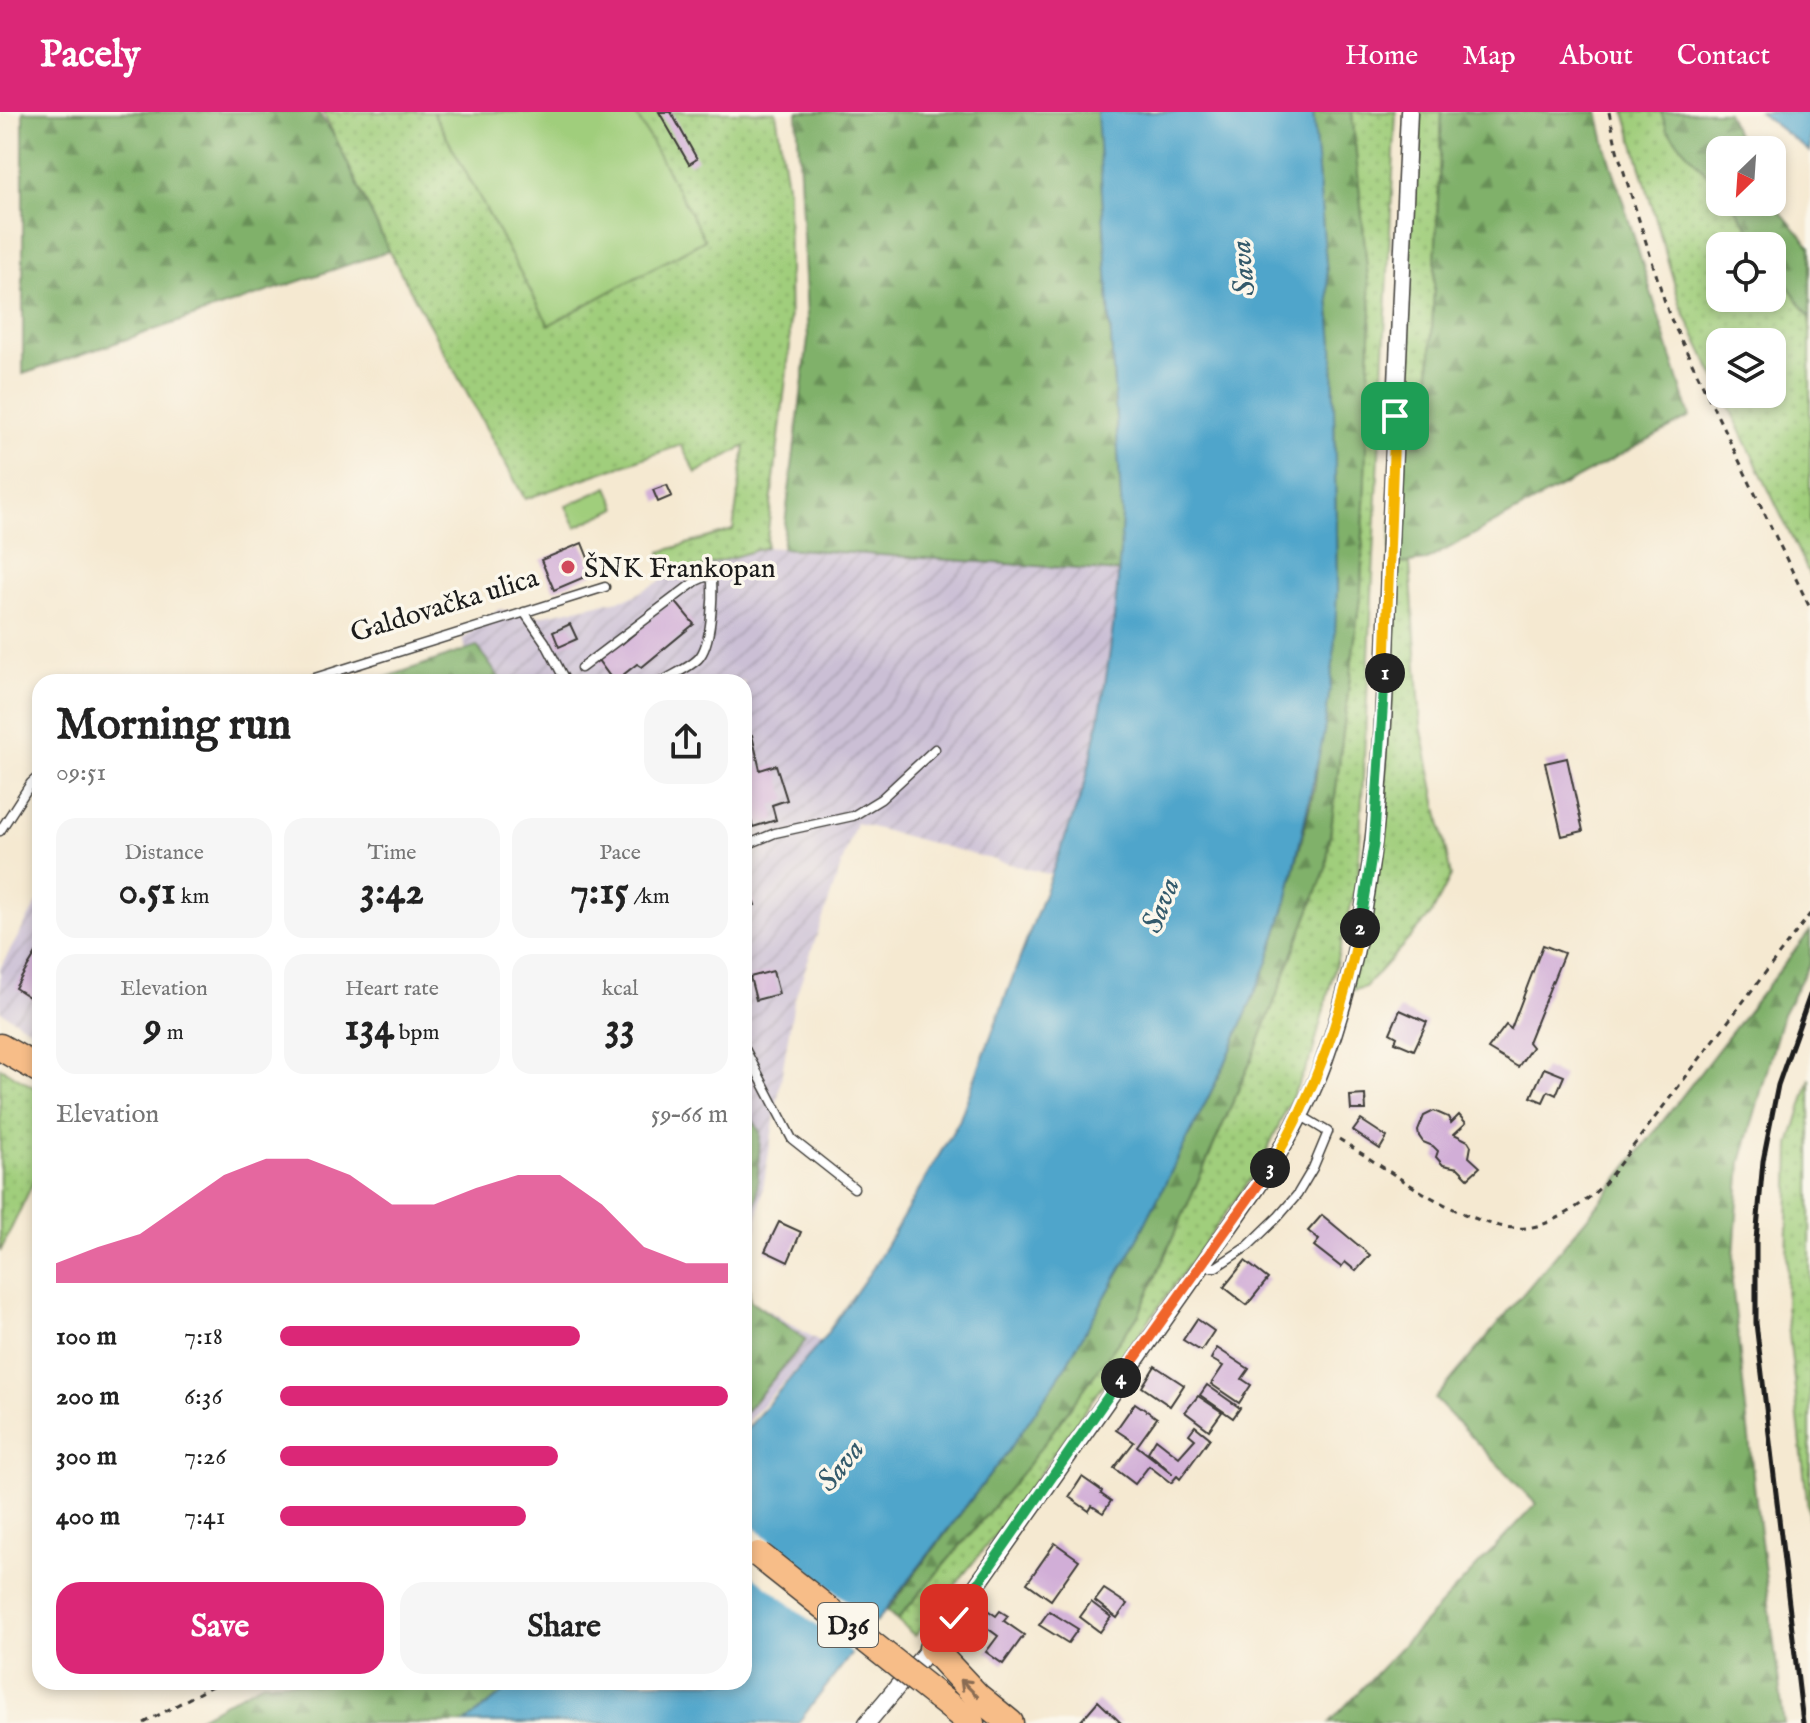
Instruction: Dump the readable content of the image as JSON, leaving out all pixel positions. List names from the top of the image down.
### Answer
{
  "streets": {
    "main road": ["D36"],
    "lane": ["Galdovačka ulica"]
  },
  "water": ["Sava"],
  "places": ["ŠNK Frankopan"],
  "north": "bottom left",
  "page": {
    "header": "Pacely",
    "nav": [
      "Home",
      "Map",
      "About",
      "Contact"
    ],
    "pins": [
      "1",
      "2",
      "3",
      "4"
    ],
    "heading": ["Morning run", "09:51"],
    "stats": [
      ["Distance", "0.51 km"],
      ["Time", "3:42"],
      ["Pace", "7:15 /km"],
      ["Elevation", "9 m"],
      ["Heart rate", "134 bpm"],
      ["kcal", "33"]
    ],
    "chart": ["Elevation", "59–66 m"],
    "list": [
      {
        "name": "100 m",
        "note": "7:18"
      },
      {
        "name": "200 m",
        "note": "6:36"
      },
      {
        "name": "300 m",
        "note": "7:26"
      },
      {
        "name": "400 m",
        "note": "7:41"
      }
    ],
    "buttons": ["Save", "Share"]
  }
}
